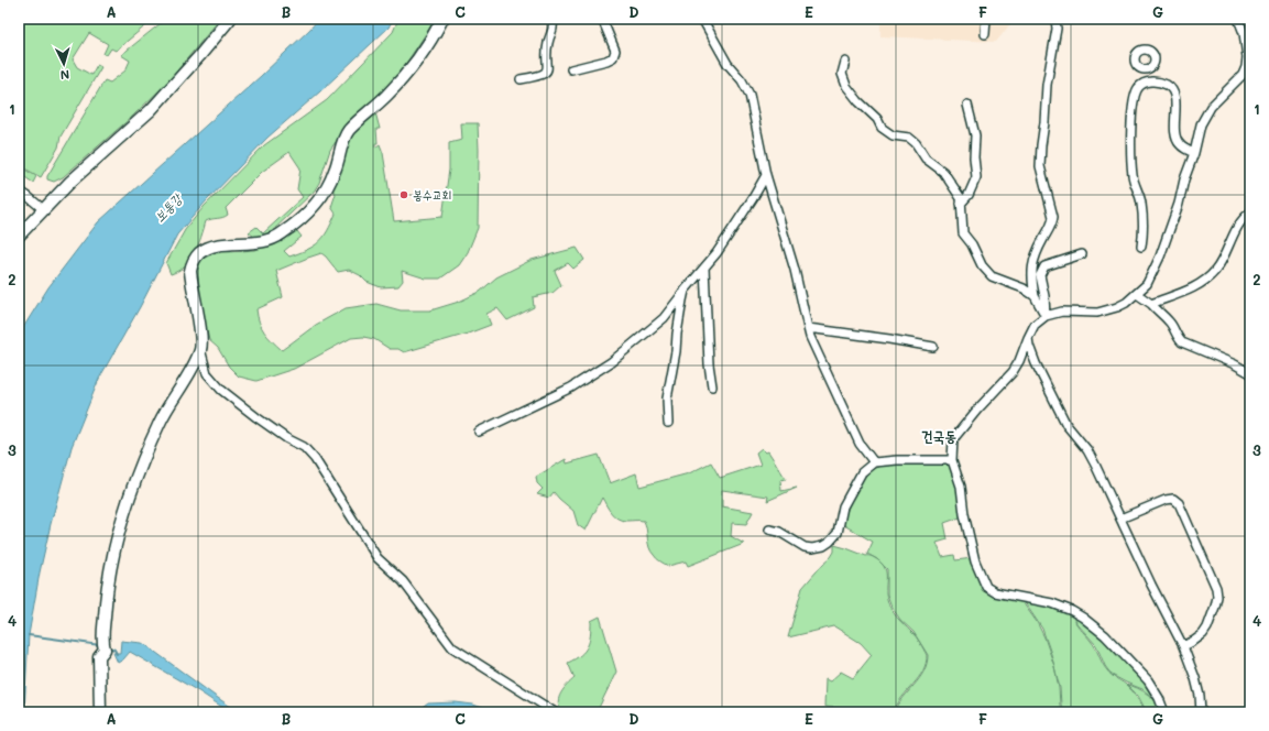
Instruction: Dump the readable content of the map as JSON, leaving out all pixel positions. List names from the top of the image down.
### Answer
{
  "districts": ["건국동"],
  "water": ["보통강"],
  "places": ["봉수교회"],
  "north": "bottom",
  "grid": {
    "columns": [
      "A",
      "B",
      "C",
      "D",
      "E",
      "F",
      "G"
    ],
    "rows": [
      "1",
      "2",
      "3",
      "4"
    ]
  }
}
